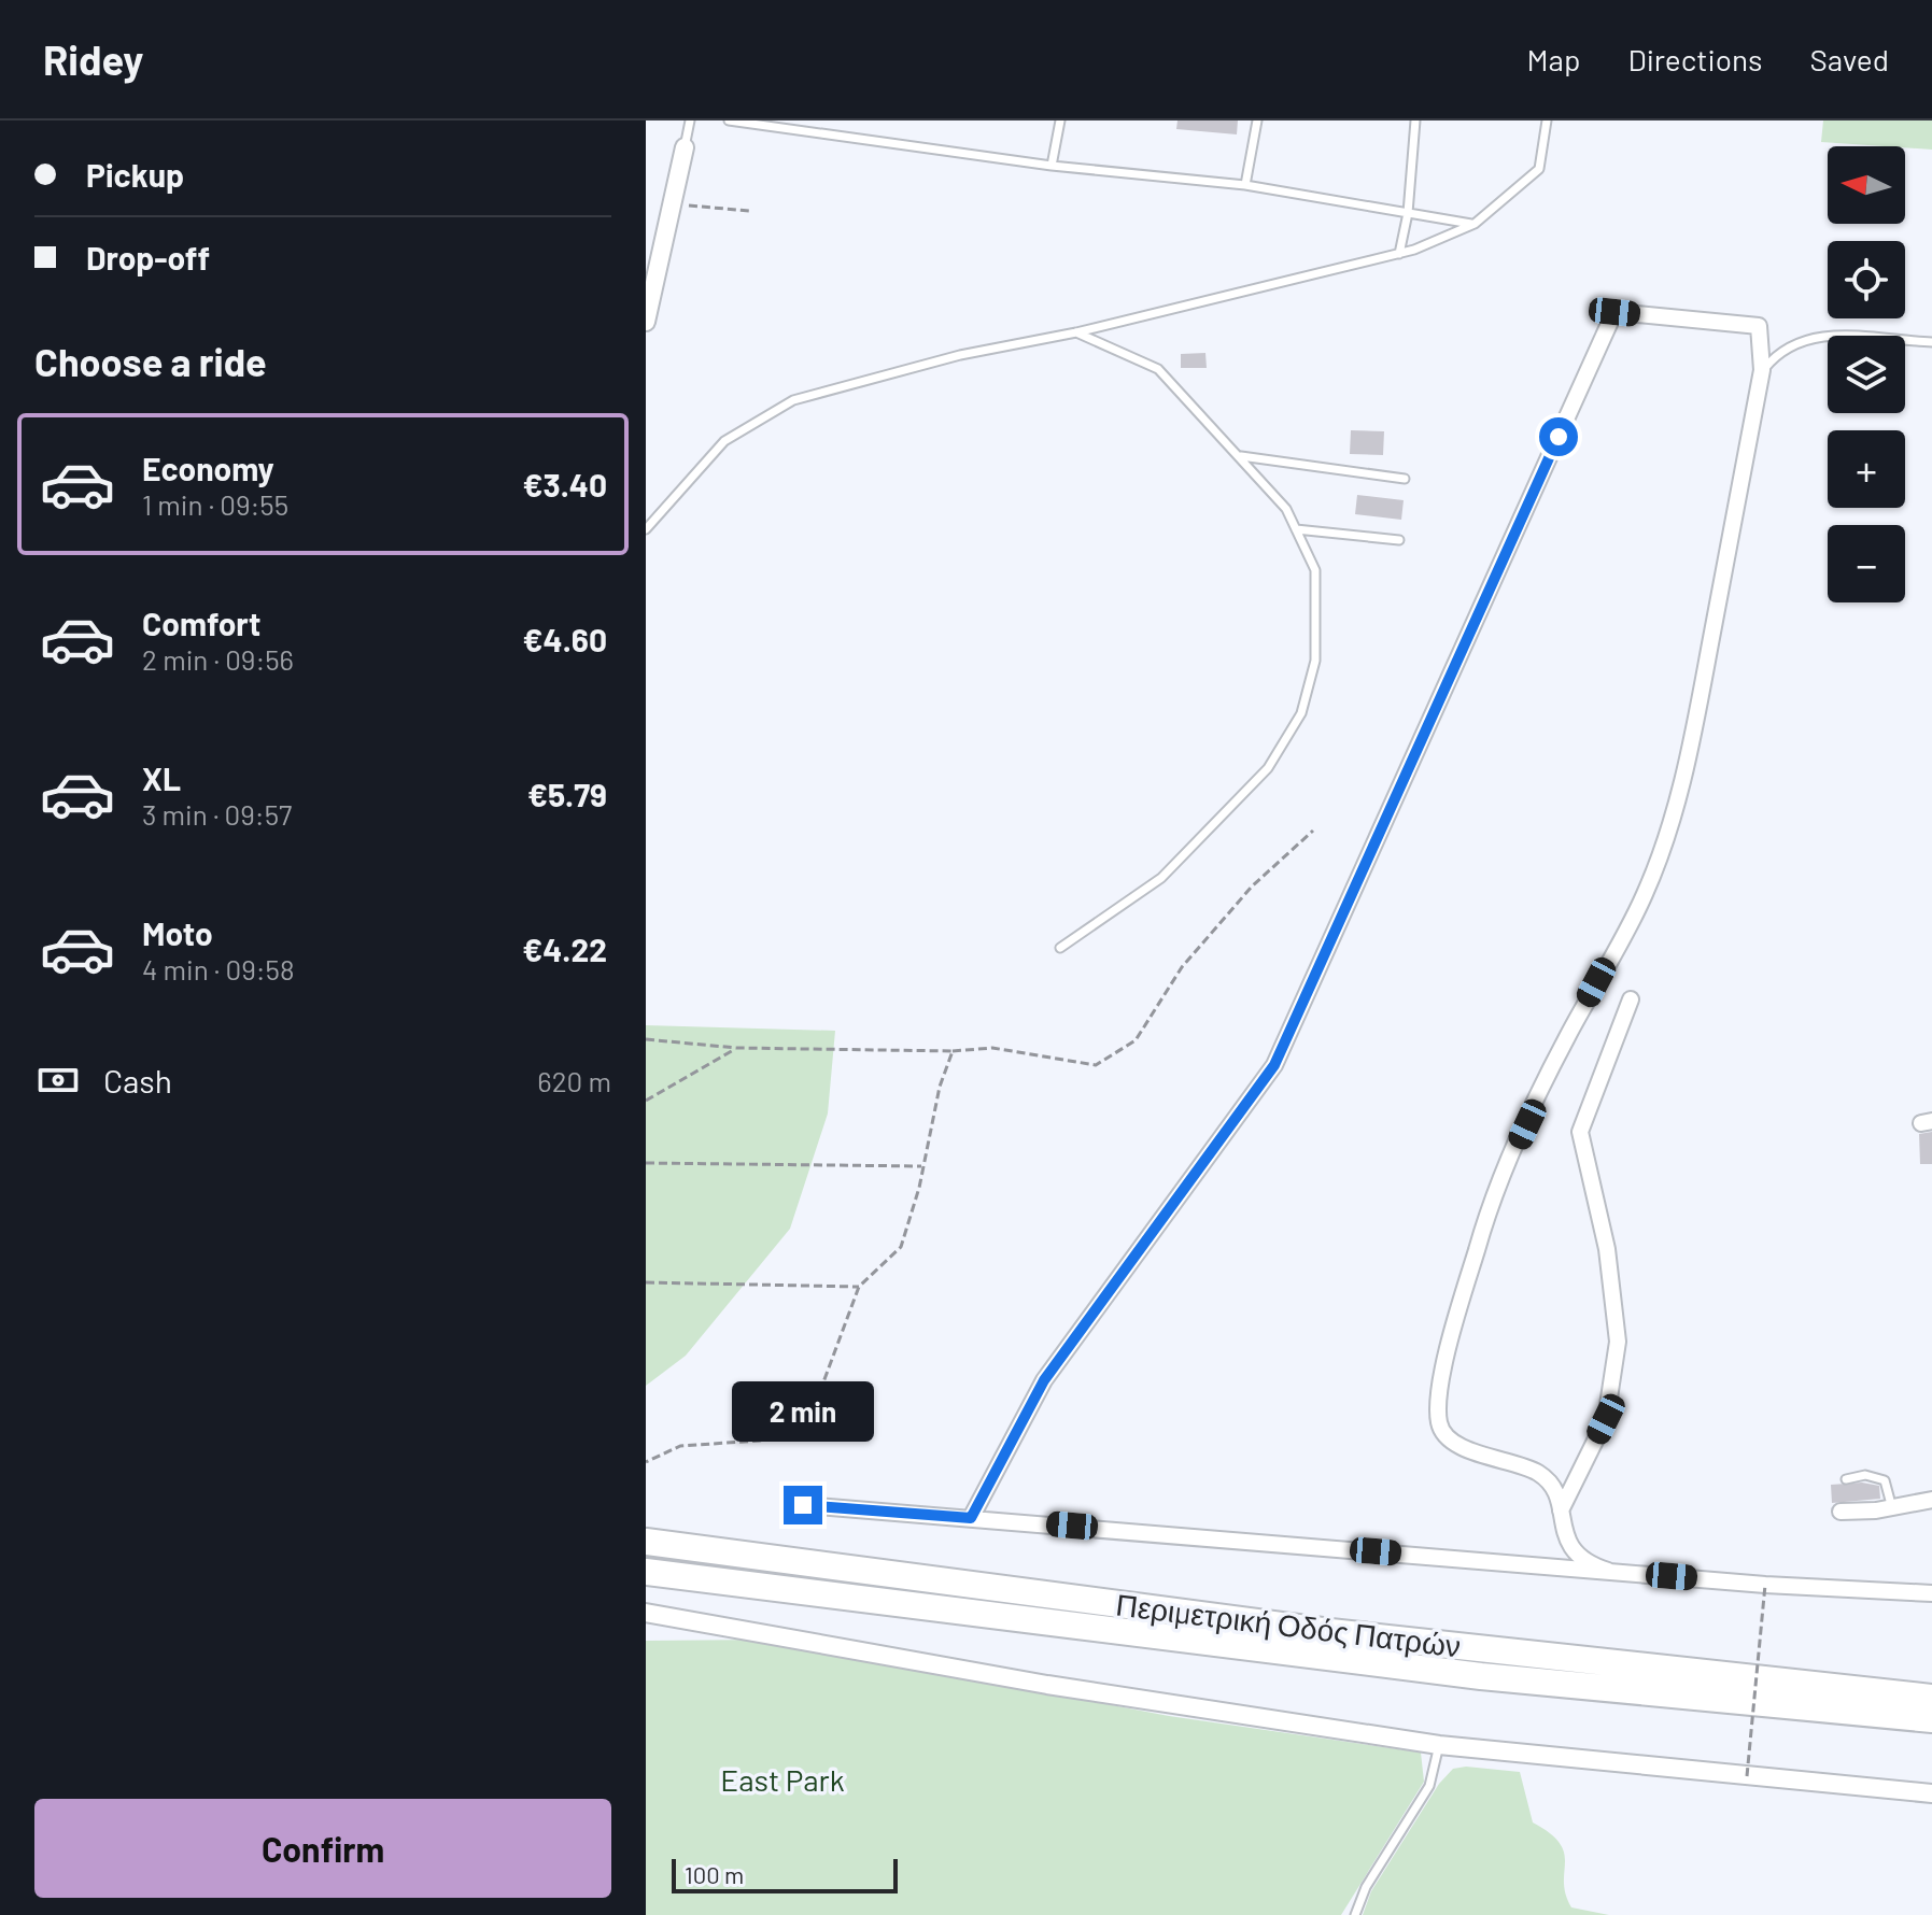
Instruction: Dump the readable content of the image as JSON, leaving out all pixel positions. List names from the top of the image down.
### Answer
{
  "streets": {
    "highway": ["Περιμετρική Οδός Πατρών"]
  },
  "parks": ["East Park"],
  "scale_bar": "100 m",
  "north": "left",
  "page": {
    "header": "Ridey",
    "nav": ["Map", "Directions", "Saved"],
    "banner": ["Pickup", "Drop-off"],
    "map_buttons": ["+", "−"],
    "heading": "Choose a ride",
    "list": [
      {
        "name": "Economy",
        "note": "1 min · 09:55",
        "value": "€3.40"
      },
      {
        "name": "Comfort",
        "note": "2 min · 09:56",
        "value": "€4.60"
      },
      {
        "name": "XL",
        "note": "3 min · 09:57",
        "value": "€5.79"
      },
      {
        "name": "Moto",
        "note": "4 min · 09:58",
        "value": "€4.22"
      }
    ],
    "pay": ["Cash", "620 m"],
    "bubble": "2 min",
    "buttons": "Confirm",
    "scale": "100 m"
  }
}
